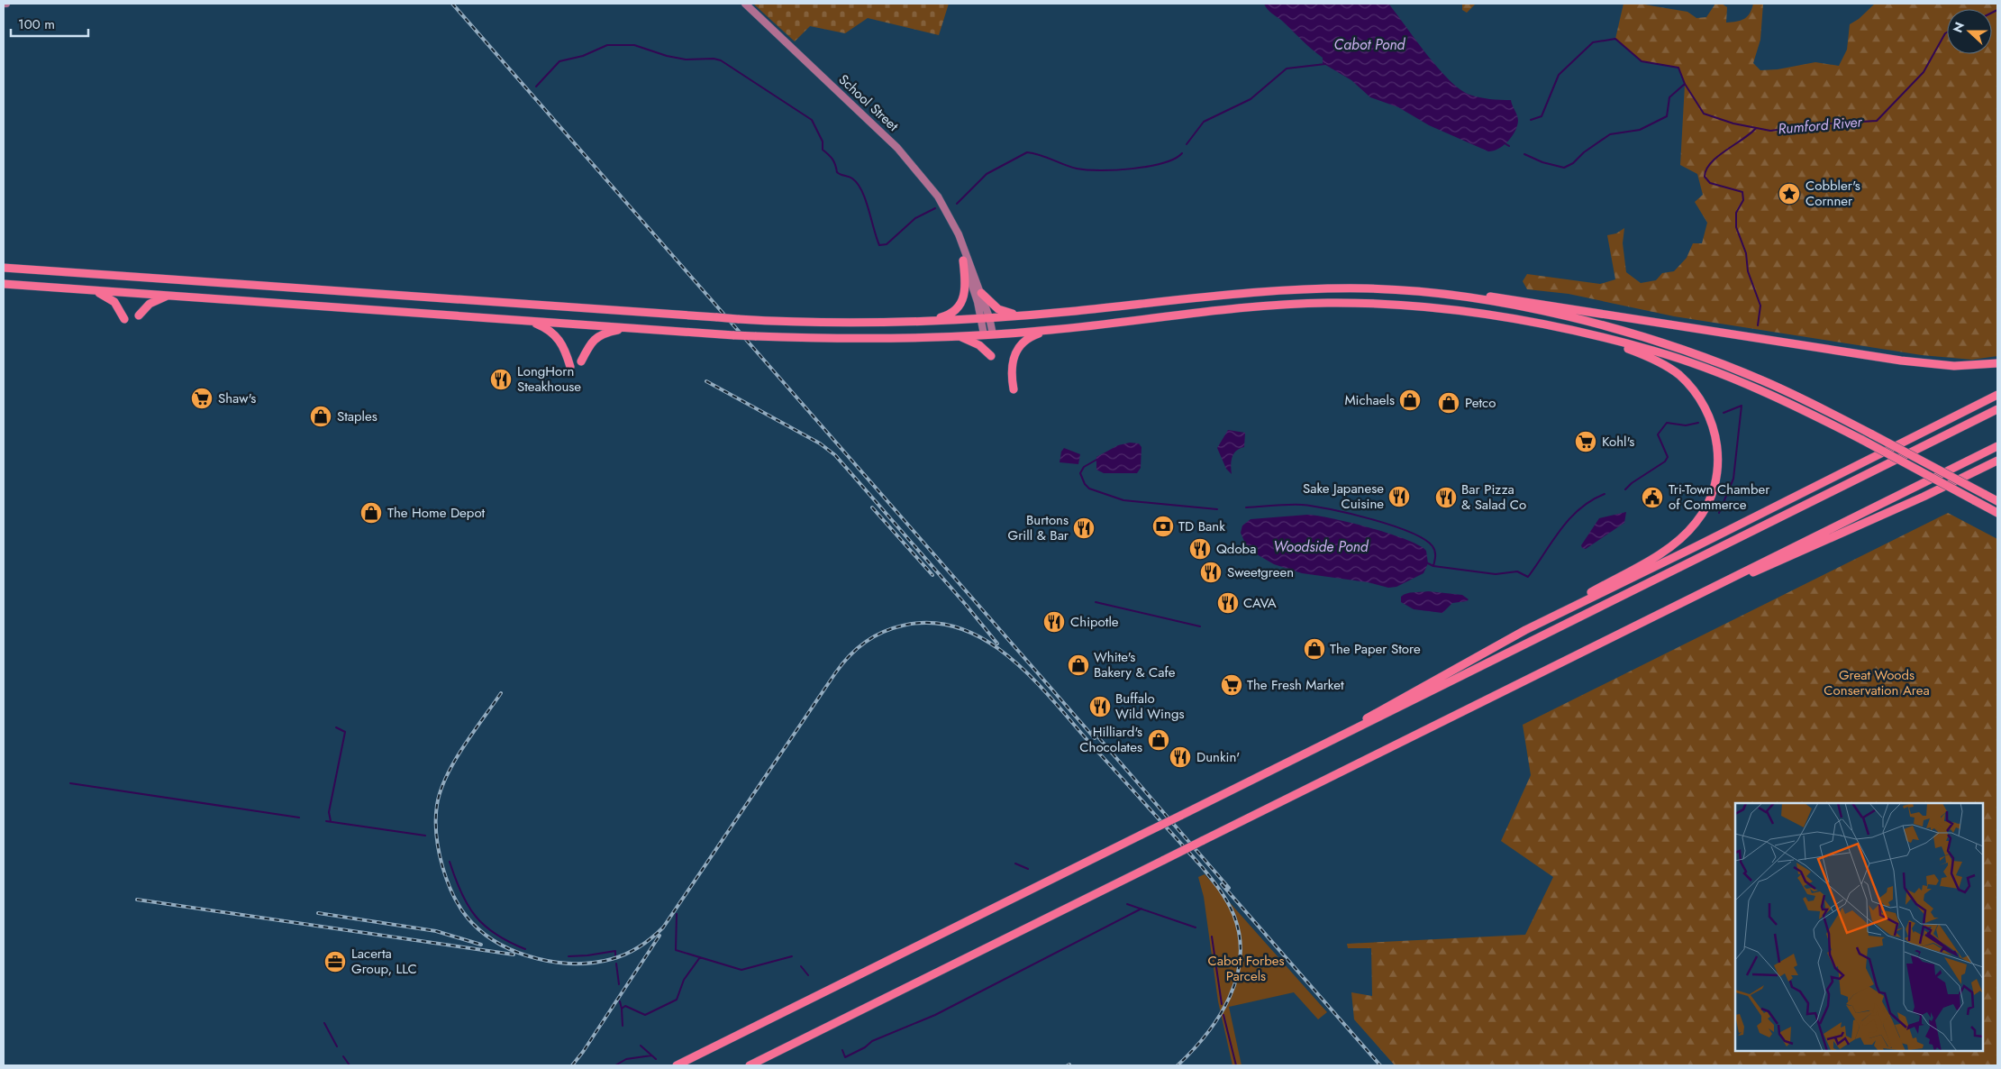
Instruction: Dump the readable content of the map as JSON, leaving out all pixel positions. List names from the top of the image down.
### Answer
{
  "streets": {
    "main road": ["School Street"]
  },
  "water": ["Cabot Pond", "Rumford River", "Woodside Pond"],
  "parks": ["Great Woods Conservation Area", "Cabot Forbes Parcels"],
  "places": {
    "place": ["Cobbler's Cornner"],
    "restaurant": [
      "LongHorn Steakhouse",
      "Sake Japanese Cuisine",
      "Bar Pizza & Salad Co",
      "Burtons Grill & Bar",
      "Qdoba",
      "Sweetgreen",
      "CAVA",
      "Chipotle",
      "Buffalo Wild Wings",
      "Dunkin'"
    ],
    "supermarket": ["Shaw's", "Kohl's", "The Fresh Market"],
    "shop": [
      "Michaels",
      "Petco",
      "Staples",
      "The Home Depot",
      "The Paper Store",
      "White's Bakery & Cafe",
      "Hilliard's Chocolates"
    ],
    "public building": ["Tri-Town Chamber of Commerce"],
    "bank": ["TD Bank"],
    "office": ["Lacerta Group, LLC"]
  },
  "scale_bar": "100 m",
  "north": "left"
}
